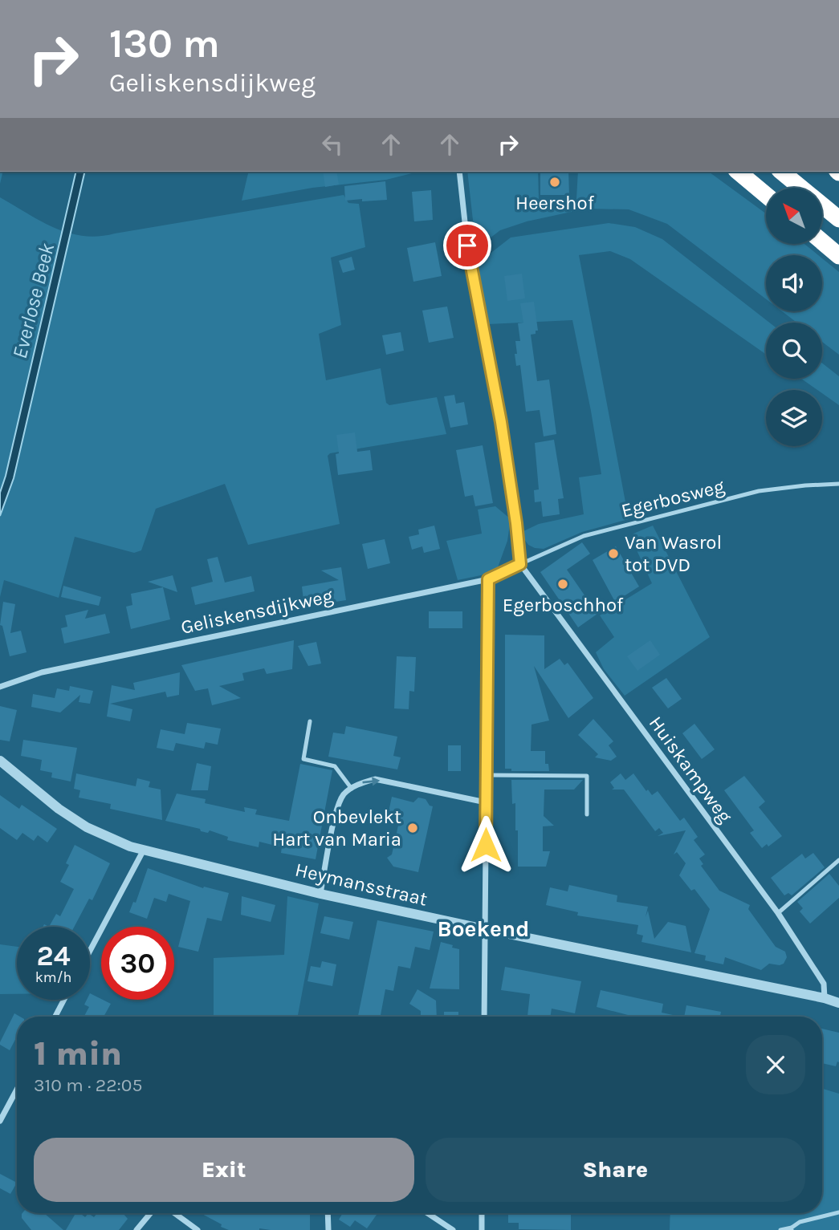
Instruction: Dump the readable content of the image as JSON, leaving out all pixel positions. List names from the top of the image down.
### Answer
{
  "streets": {
    "street": ["Geliskensdijkweg", "Huiskampweg", "Heymansstraat"],
    "lane": ["Egerbosweg"]
  },
  "crossings": [
    ["Egerbosweg", "Geliskensdijkweg"],
    ["Egerbosweg", "Huiskampweg"],
    ["Geliskensdijkweg", "Huiskampweg"],
    ["Huiskampweg", "Heymansstraat"]
  ],
  "districts": ["Boekend"],
  "water": ["Everlose Beek"],
  "places": [
    "Heershof",
    "Van Wasrol tot DVD",
    "Egerboschhof",
    "Onbevlekt Hart van Maria"
  ],
  "north": "top left",
  "page": {
    "turn": ["130 m", "Geliskensdijkweg"],
    "speed": "24 km/h",
    "limit": "30",
    "heading": ["1 min", "310 m · 22:05"],
    "buttons": ["Exit", "Share"]
  }
}
